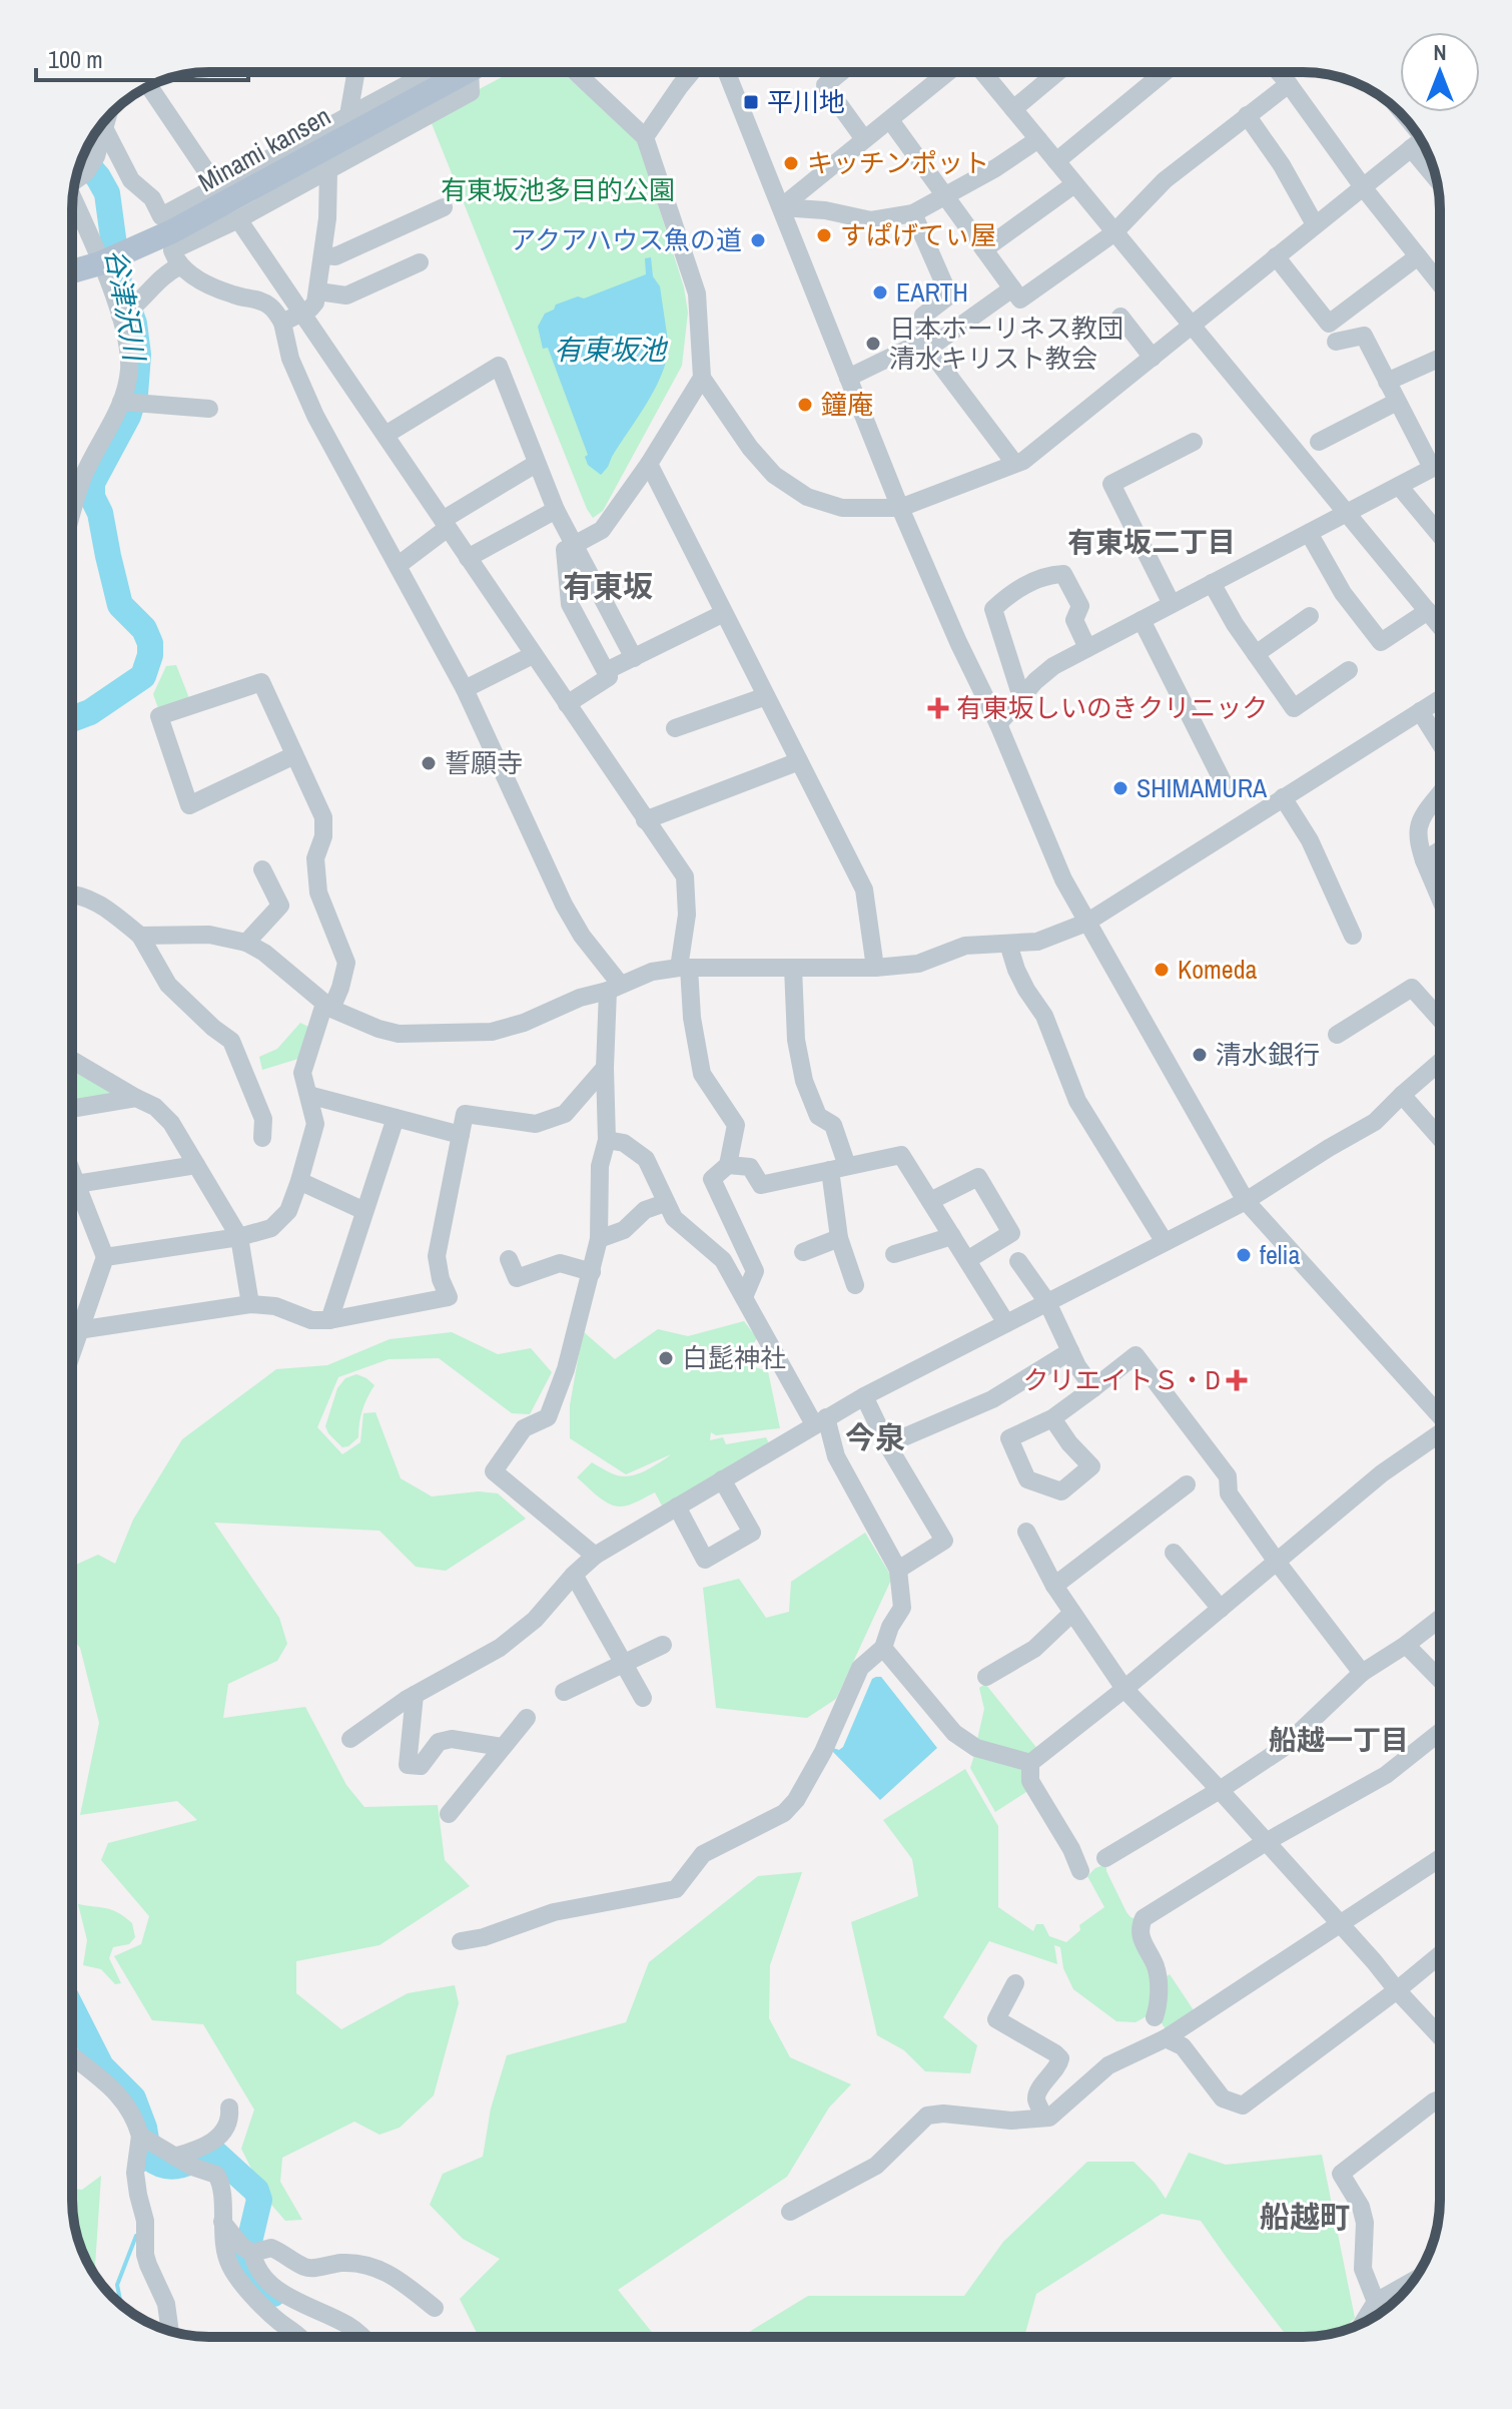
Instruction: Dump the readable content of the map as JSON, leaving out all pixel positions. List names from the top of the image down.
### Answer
{
  "streets": {
    "main road": ["Minami kansen"]
  },
  "districts": [
    "有東坂二丁目",
    "有東坂",
    "今泉",
    "船越一丁目",
    "船越町"
  ],
  "water": ["谷津沢川", "有東坂池"],
  "parks": ["有東坂池多目的公園"],
  "places": {
    "transit": ["平川地"],
    "other": [
      "キッチンポット",
      "すぱげてぃ屋",
      "アクアハウス魚の道",
      "EARTH",
      "日本ホーリネス教団 清水キリスト教会",
      "鐘庵",
      "誓願寺",
      "SHIMAMURA",
      "Komeda",
      "清水銀行",
      "felia",
      "白髭神社"
    ],
    "health": ["有東坂しいのきクリニック", "クリエイトＳ・D"]
  },
  "scale_bar": "100 m",
  "north": "top"
}
